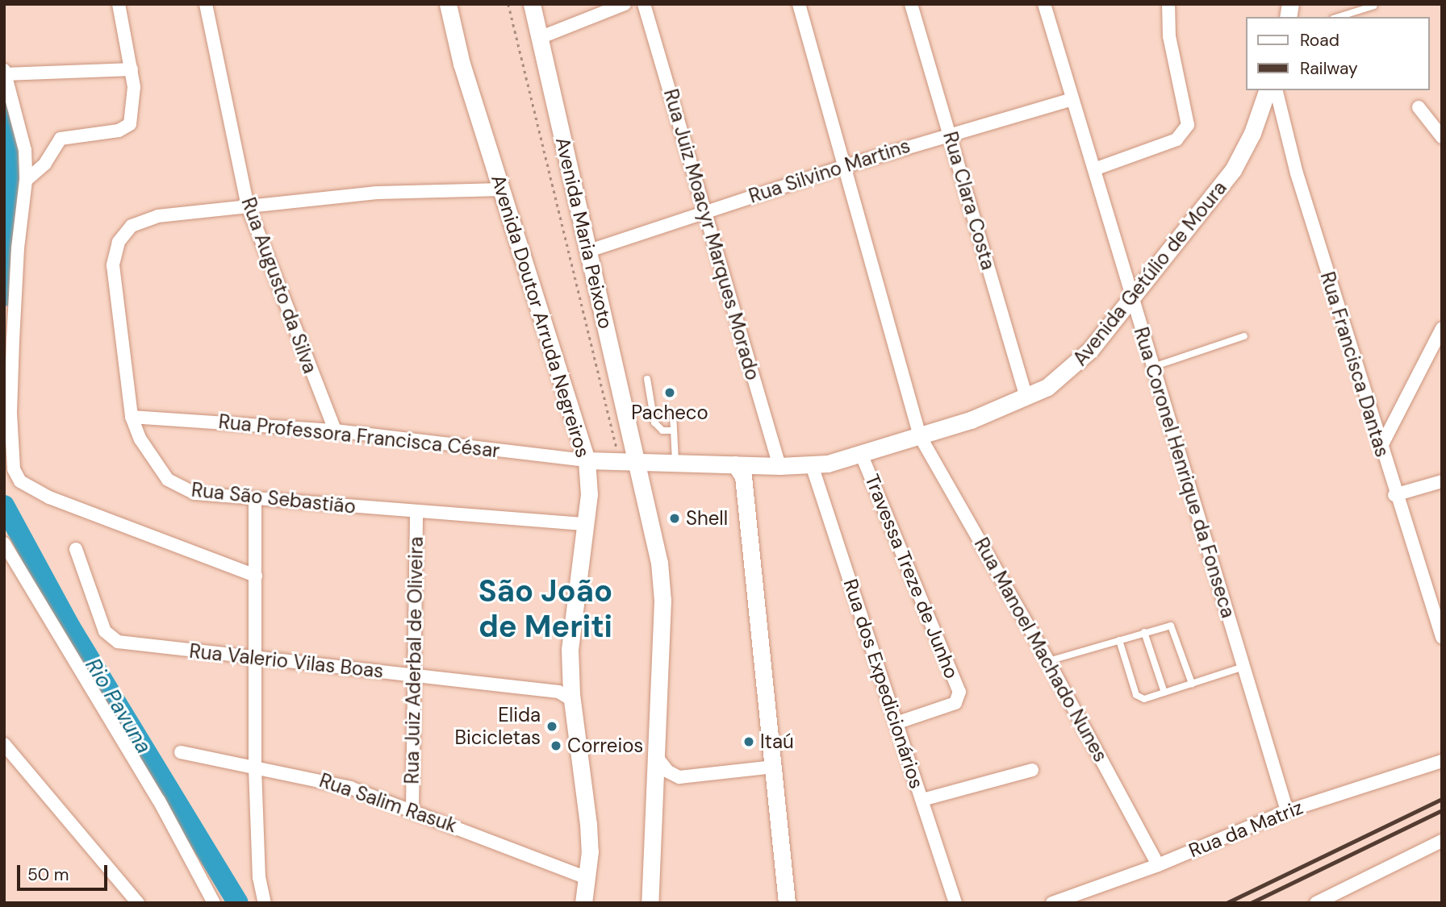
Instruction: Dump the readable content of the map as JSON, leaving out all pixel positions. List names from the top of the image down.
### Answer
{
  "streets": {
    "main road": ["Avenida Maria Peixoto", "Avenida Getúlio de Moura", "Avenida Doutor Arruda Negreiros"],
    "street": [
      "Rua Silvino Martins",
      "Rua Clara Costa",
      "Rua Juiz Moacyr Marques Morado",
      "Rua Augusto da Silva",
      "Rua Francisca Dantas",
      "Rua Professora Francisca César",
      "Rua Coronel Henrique da Fonseca",
      "Rua São Sebastião",
      "Travessa Treze de Junho",
      "Rua Manoel Machado Nunes",
      "Rua Juiz Aderbal de Oliveira",
      "Rua Valerio Vilas Boas",
      "Rua dos Expedicionários",
      "Rua Salim Rasuk",
      "Rua da Matriz"
    ]
  },
  "crossings": [
    ["Rua Silvino Martins", "Rua Clara Costa"],
    ["Rua Silvino Martins", "Avenida Maria Peixoto"],
    ["Rua Silvino Martins", "Rua Juiz Moacyr Marques Morado"],
    ["Rua Silvino Martins", "Rua Coronel Henrique da Fonseca"],
    ["Rua Silvino Martins", "Rua Manoel Machado Nunes"],
    ["Rua Clara Costa", "Avenida Getúlio de Moura"],
    ["Avenida Maria Peixoto", "Avenida Getúlio de Moura"],
    ["Rua Juiz Moacyr Marques Morado", "Avenida Getúlio de Moura"],
    ["Avenida Getúlio de Moura", "Avenida Doutor Arruda Negreiros"],
    ["Avenida Getúlio de Moura", "Rua Professora Francisca César"],
    ["Avenida Getúlio de Moura", "Rua Coronel Henrique da Fonseca"],
    ["Avenida Getúlio de Moura", "Travessa Treze de Junho"],
    ["Avenida Getúlio de Moura", "Rua Manoel Machado Nunes"],
    ["Avenida Getúlio de Moura", "Rua dos Expedicionários"],
    ["Rua Augusto da Silva", "Rua Professora Francisca César"],
    ["Rua Augusto da Silva", "Rua São Sebastião"],
    ["Avenida Doutor Arruda Negreiros", "Rua Professora Francisca César"],
    ["Avenida Doutor Arruda Negreiros", "Rua São Sebastião"],
    ["Avenida Doutor Arruda Negreiros", "Rua Valerio Vilas Boas"],
    ["Avenida Doutor Arruda Negreiros", "Rua Salim Rasuk"],
    ["Rua Professora Francisca César", "Rua São Sebastião"],
    ["Rua Coronel Henrique da Fonseca", "Rua da Matriz"],
    ["Rua São Sebastião", "Rua Juiz Aderbal de Oliveira"],
    ["Travessa Treze de Junho", "Rua dos Expedicionários"],
    ["Rua Manoel Machado Nunes", "Rua da Matriz"],
    ["Rua Juiz Aderbal de Oliveira", "Rua Valerio Vilas Boas"],
    ["Rua Juiz Aderbal de Oliveira", "Rua Salim Rasuk"]
  ],
  "districts": ["São João de Meriti"],
  "water": ["Rio Pavuna"],
  "places": [
    "Pacheco",
    "Shell",
    "Elida Bicicletas",
    "Itaú",
    "Correios"
  ],
  "legend": ["Road", "Railway"],
  "scale_bar": "50 m"
}
